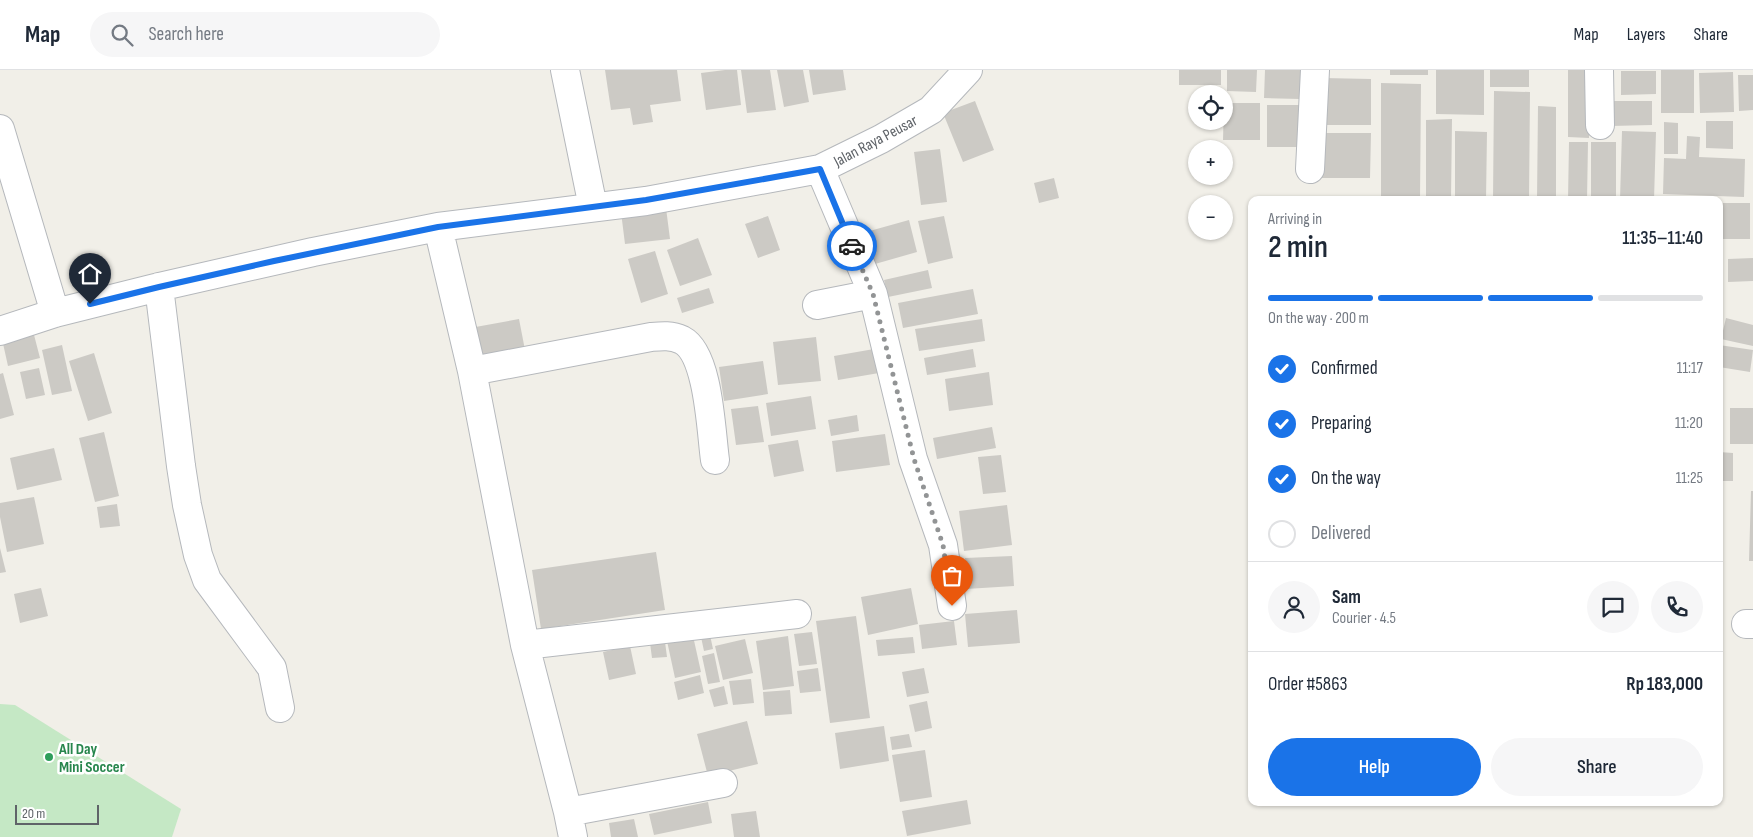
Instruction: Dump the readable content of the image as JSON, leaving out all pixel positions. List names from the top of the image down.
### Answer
{
  "streets": {
    "street": ["Jalan Raya Peusar"]
  },
  "places": ["All Day Mini Soccer"],
  "scale_bar": "20 m",
  "page": {
    "header": "Map",
    "search": "Search here",
    "nav": ["Map", "Layers", "Share"],
    "map_buttons": ["+", "−"],
    "heading": ["2 min", "Arriving in", "11:35–11:40"],
    "panel": [
      "Sam",
      "Courier · 4.5",
      "Order #5863",
      "Rp 183,000"
    ],
    "bar": "On the way · 200 m",
    "list": [
      ["Confirmed", "11:17"],
      ["Preparing", "11:20"],
      ["On the way", "11:25"],
      "Delivered"
    ],
    "buttons": ["Help", "Share"],
    "scale": "20 m"
  }
}
